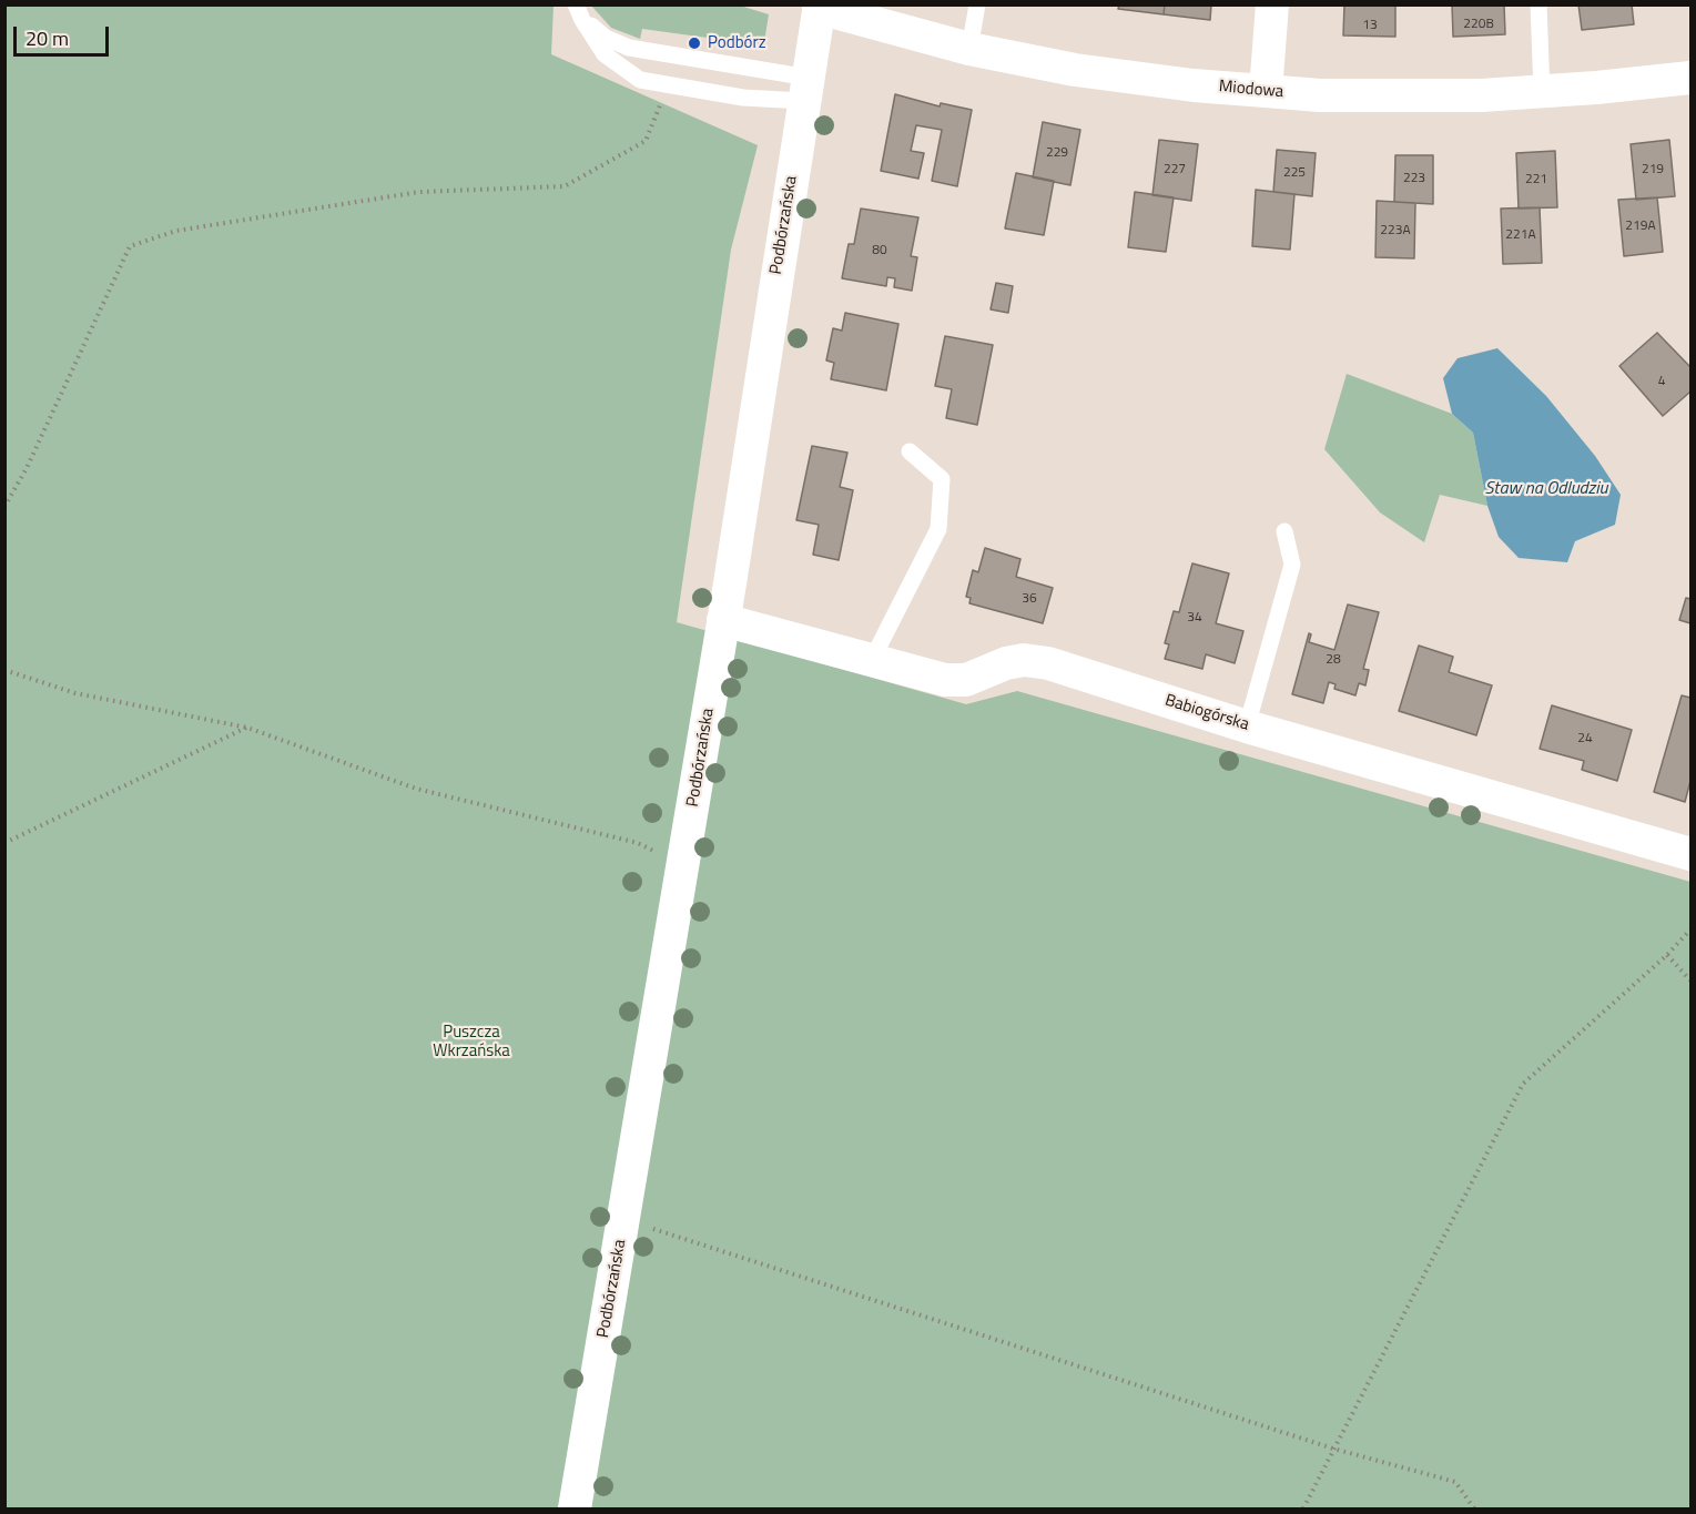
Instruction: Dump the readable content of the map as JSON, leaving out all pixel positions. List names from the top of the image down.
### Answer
{
  "streets": {
    "street": ["Miodowa", "Podbórzańska", "Babiogórska"]
  },
  "crossings": [
    ["Miodowa", "Podbórzańska"],
    ["Podbórzańska", "Babiogórska"]
  ],
  "water": ["Staw na Odludziu"],
  "parks": ["Puszcza Wkrzańska"],
  "places": ["Podbórz"],
  "house_numbers": [
    "220B",
    "13",
    "229",
    "227",
    "219",
    "225",
    "223",
    "221",
    "219A",
    "223A",
    "221A",
    "80",
    "4",
    "36",
    "34",
    "28",
    "24"
  ],
  "scale_bar": "20 m"
}
